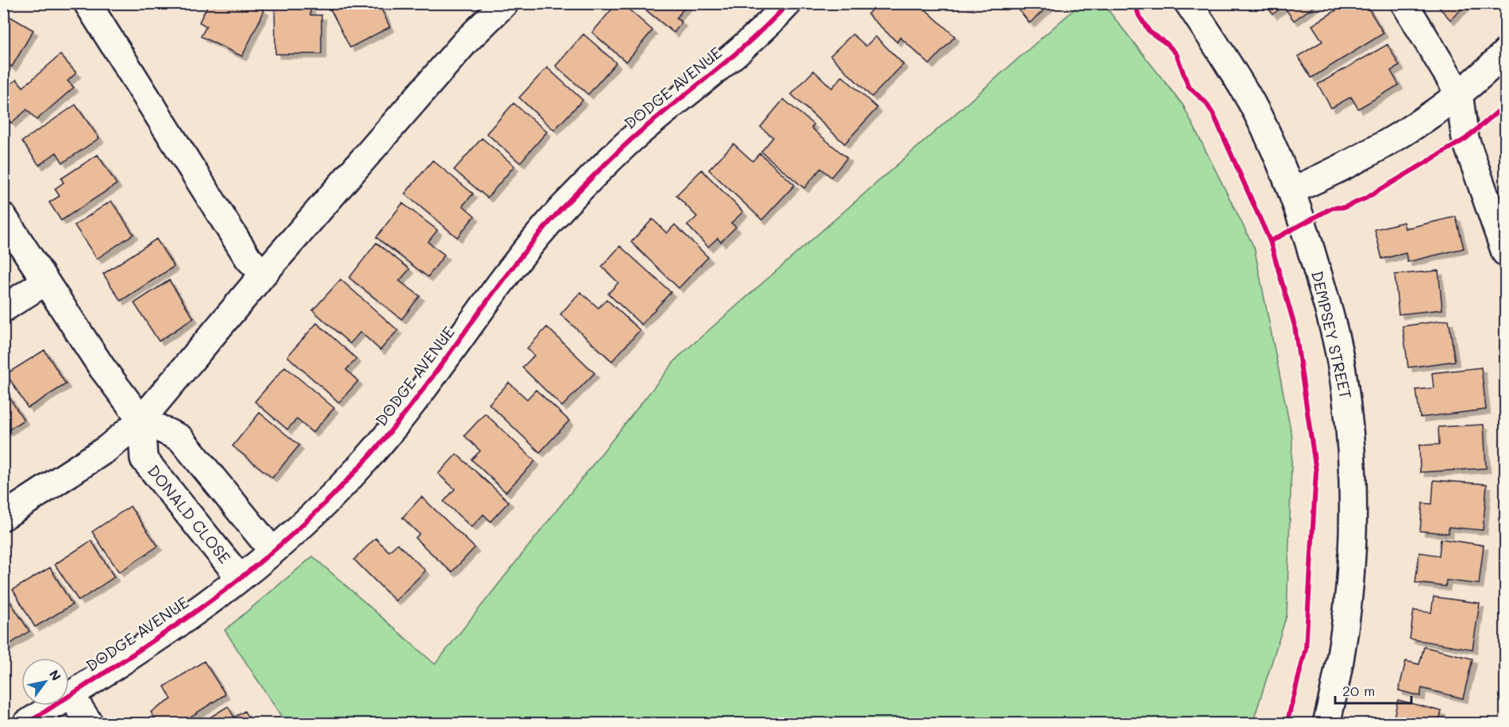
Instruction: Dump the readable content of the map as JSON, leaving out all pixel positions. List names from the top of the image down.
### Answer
{
  "streets": {
    "street": ["DODGE AVENUE", "DEMPSEY STREET", "DONALD CLOSE"]
  },
  "crossings": [
    ["DODGE AVENUE", "DONALD CLOSE"]
  ],
  "scale_bar": "20 m",
  "north": "top right"
}
